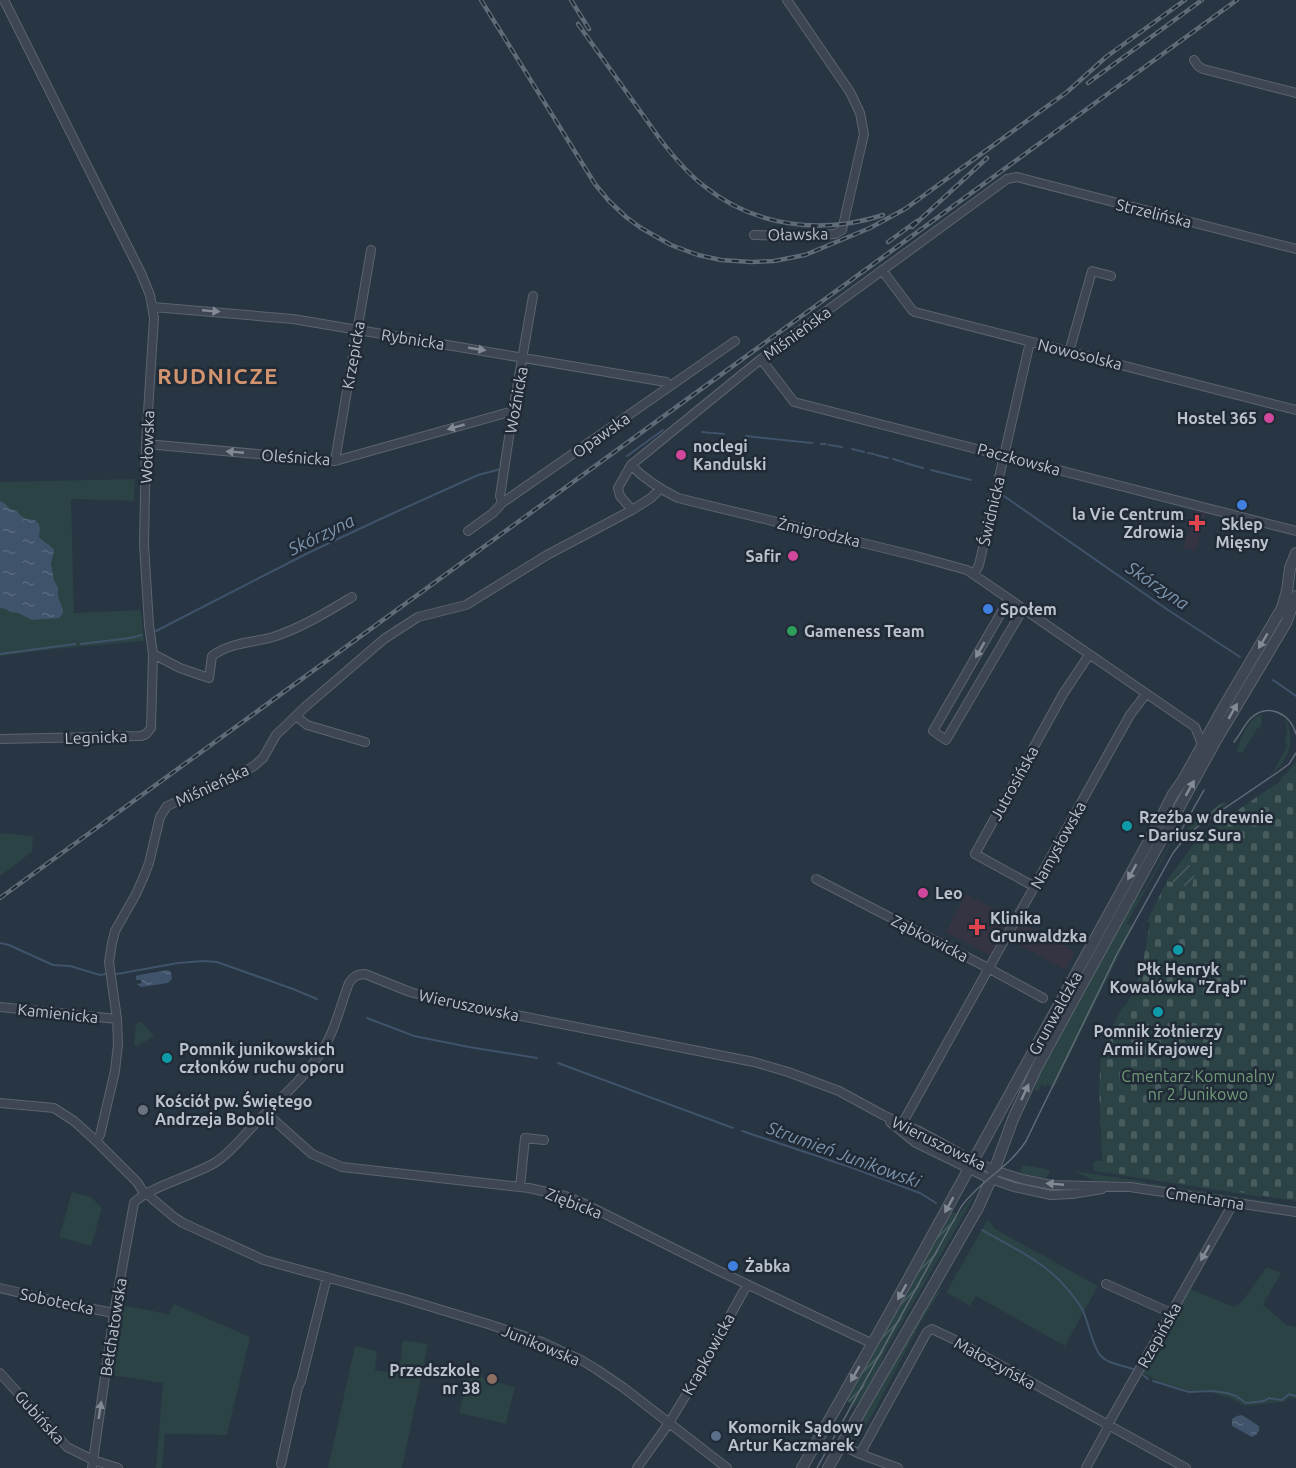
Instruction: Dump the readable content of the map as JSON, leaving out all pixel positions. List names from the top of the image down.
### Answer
{
  "streets": {
    "street": [
      "Strzelińska",
      "Oławska",
      "Miśnieńska",
      "Rybnicka",
      "Nowosolska",
      "Krzepicka",
      "Woźnicka",
      "Opawska",
      "Wołowska",
      "Oleśnicka",
      "Paczkowska",
      "Świdnicka",
      "Żmigrodzka",
      "Legnicka",
      "Jutrosińska",
      "Namysłowska",
      "Ząbkowicka",
      "Wieruszowska",
      "Kamienicka",
      "Grunwaldzka",
      "Cmentarna",
      "Ziębicka",
      "Sobotecka",
      "Bełchatowska",
      "Rzepińska",
      "Junikowska",
      "Krapkowicka",
      "Małoszyńska",
      "Gubińska"
    ]
  },
  "crossings": [
    ["Strzelińska", "Miśnieńska"],
    ["Miśnieńska", "Nowosolska"],
    ["Miśnieńska", "Paczkowska"],
    ["Miśnieńska", "Żmigrodzka"],
    ["Miśnieńska", "Kamienicka"],
    ["Rybnicka", "Krzepicka"],
    ["Rybnicka", "Woźnicka"],
    ["Rybnicka", "Opawska"],
    ["Rybnicka", "Wołowska"],
    ["Nowosolska", "Świdnicka"],
    ["Krzepicka", "Oleśnicka"],
    ["Woźnicka", "Opawska"],
    ["Woźnicka", "Oleśnicka"],
    ["Wołowska", "Oleśnicka"],
    ["Wołowska", "Legnicka"],
    ["Paczkowska", "Świdnicka"],
    ["Świdnicka", "Żmigrodzka"],
    ["Żmigrodzka", "Jutrosińska"],
    ["Żmigrodzka", "Namysłowska"],
    ["Jutrosińska", "Namysłowska"],
    ["Namysłowska", "Ząbkowicka"],
    ["Namysłowska", "Wieruszowska"],
    ["Wieruszowska", "Grunwaldzka"],
    ["Wieruszowska", "Cmentarna"],
    ["Wieruszowska", "Ziębicka"],
    ["Wieruszowska", "Bełchatowska"],
    ["Wieruszowska", "Junikowska"],
    ["Grunwaldzka", "Cmentarna"],
    ["Grunwaldzka", "Ziębicka"],
    ["Cmentarna", "Rzepińska"],
    ["Ziębicka", "Krapkowicka"],
    ["Sobotecka", "Bełchatowska"],
    ["Bełchatowska", "Junikowska"],
    ["Bełchatowska", "Gubińska"],
    ["Rzepińska", "Małoszyńska"],
    ["Junikowska", "Krapkowicka"]
  ],
  "one_way": [
    "Rybnicka",
    "Oleśnicka",
    "Bełchatowska",
    "Rzepińska"
  ],
  "districts": ["RUDNICZE"],
  "water": ["Skórzyna", "Strumień Junikowski"],
  "parks": ["Cmentarz Komunalny nr 2 Junikowo"],
  "places": {
    "other": [
      "Hostel 365",
      "noclegi Kandulski",
      "Sklep Mięsny",
      "Safir",
      "Społem",
      "Gameness Team",
      "Rzeźba w drewnie - Dariusz Sura",
      "Leo",
      "Płk Henryk Kowalówka \"Zrąb\"",
      "Pomnik żołnierzy Armii Krajowej",
      "Pomnik junikowskich członków ruchu oporu",
      "Kościół pw. Świętego Andrzeja Boboli",
      "Żabka",
      "Przedszkole nr 38",
      "Komornik Sądowy Artur Kaczmarek"
    ],
    "health": ["la Vie Centrum Zdrowia", "Klinika Grunwaldzka"]
  }
}
